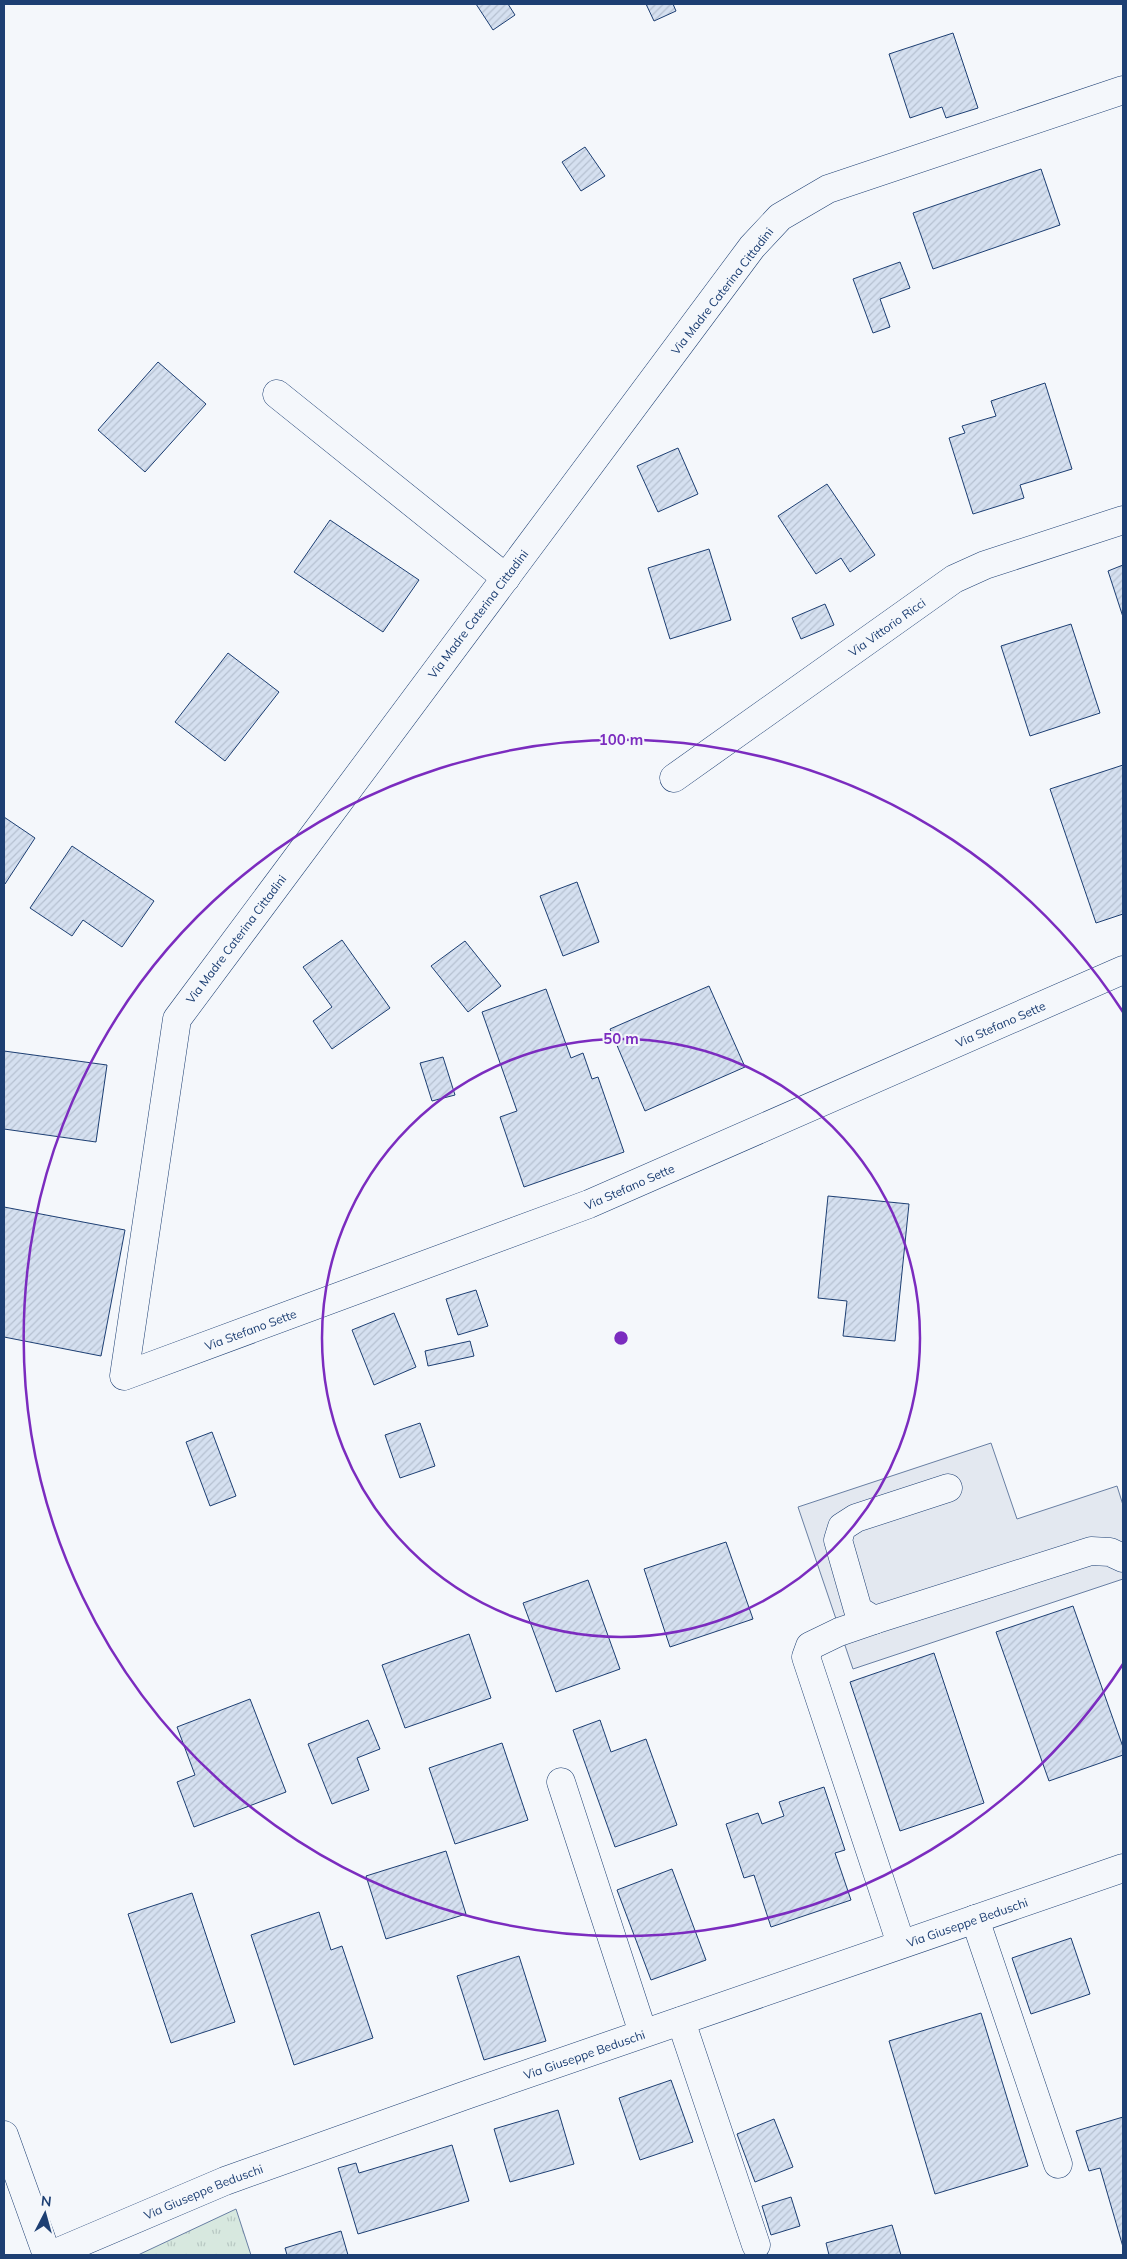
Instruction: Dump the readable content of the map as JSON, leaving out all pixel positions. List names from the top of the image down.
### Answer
{
  "streets": {
    "street": [
      "Via Madre Caterina Cittadini",
      "Via Vittorio Ricci",
      "Via Stefano Sette",
      "Via Giuseppe Beduschi"
    ]
  },
  "crossings": [
    ["Via Madre Caterina Cittadini", "Via Stefano Sette"]
  ],
  "north": "top",
  "rings": ["100 m", "50 m"]
}
